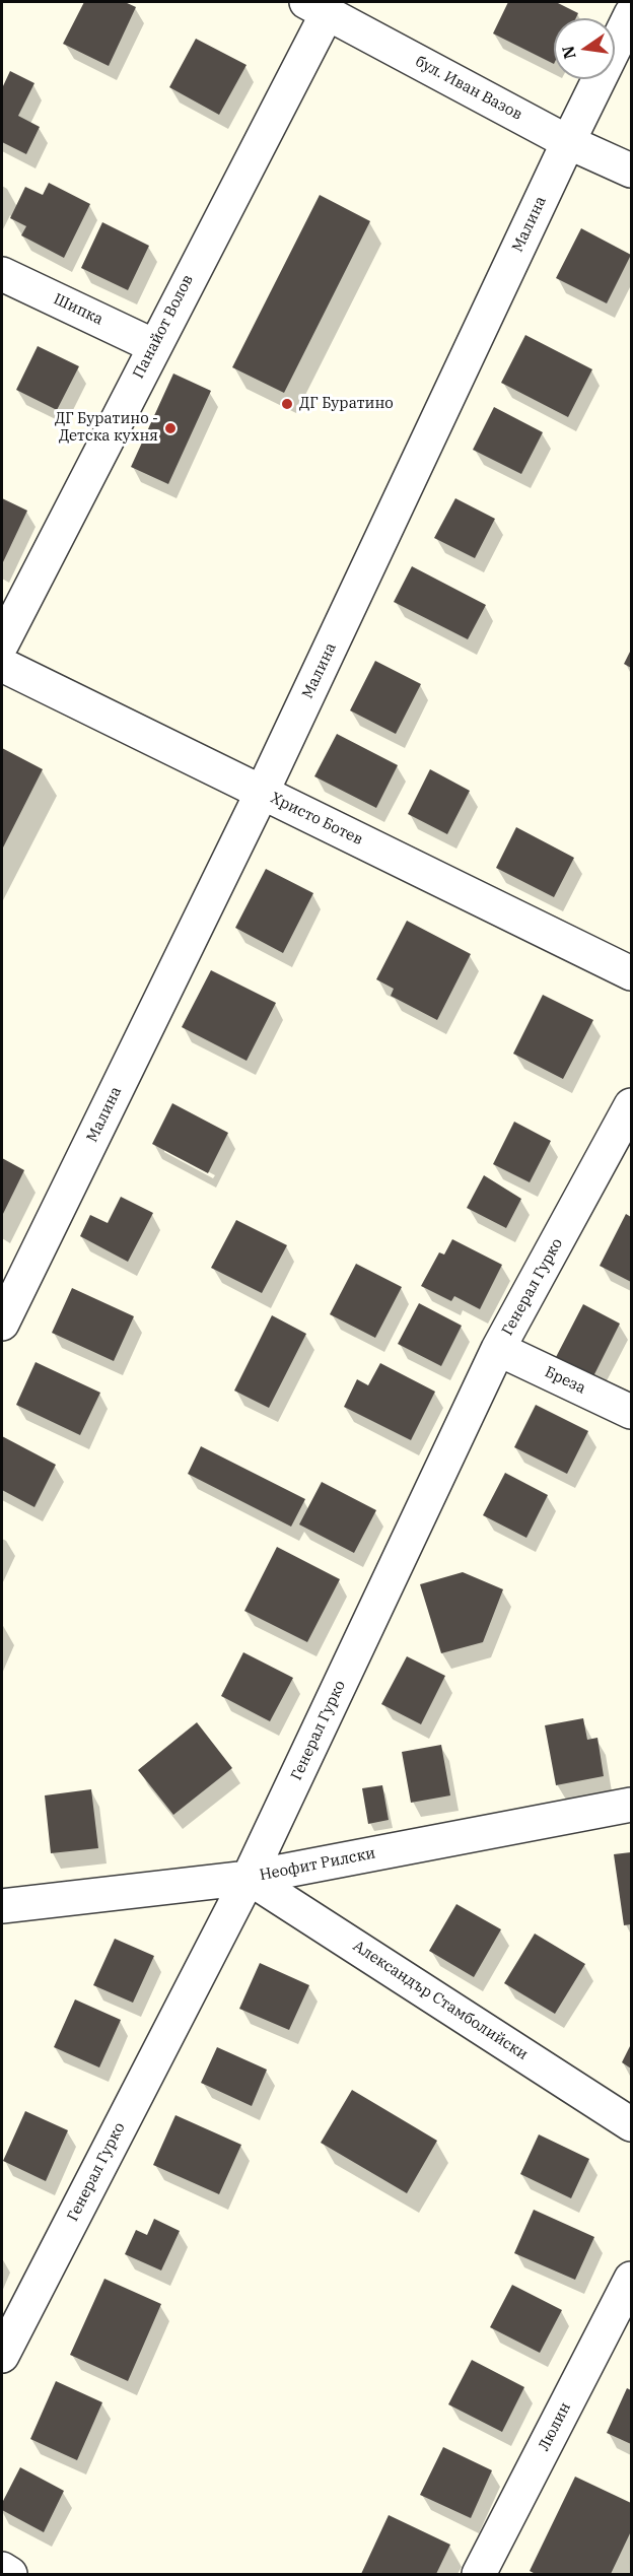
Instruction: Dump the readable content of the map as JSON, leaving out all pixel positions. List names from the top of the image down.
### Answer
{
  "streets": {
    "street": [
      "бул. Иван Вазов",
      "Малина",
      "Шипка",
      "Панайот Волов",
      "Христо Ботев",
      "Генерал Гурко",
      "Бреза",
      "Неофит Рилски",
      "Александър Стамболийски",
      "Люлин"
    ]
  },
  "crossings": [
    ["бул. Иван Вазов", "Малина"],
    ["бул. Иван Вазов", "Панайот Волов"],
    ["Малина", "Христо Ботев"],
    ["Шипка", "Панайот Волов"],
    ["Генерал Гурко", "Бреза"],
    ["Генерал Гурко", "Неофит Рилски"],
    ["Генерал Гурко", "Александър Стамболийски"],
    ["Неофит Рилски", "Александър Стамболийски"]
  ],
  "places": ["ДГ Буратино", "ДГ Буратино - Детска кухня"],
  "north": "left"
}
